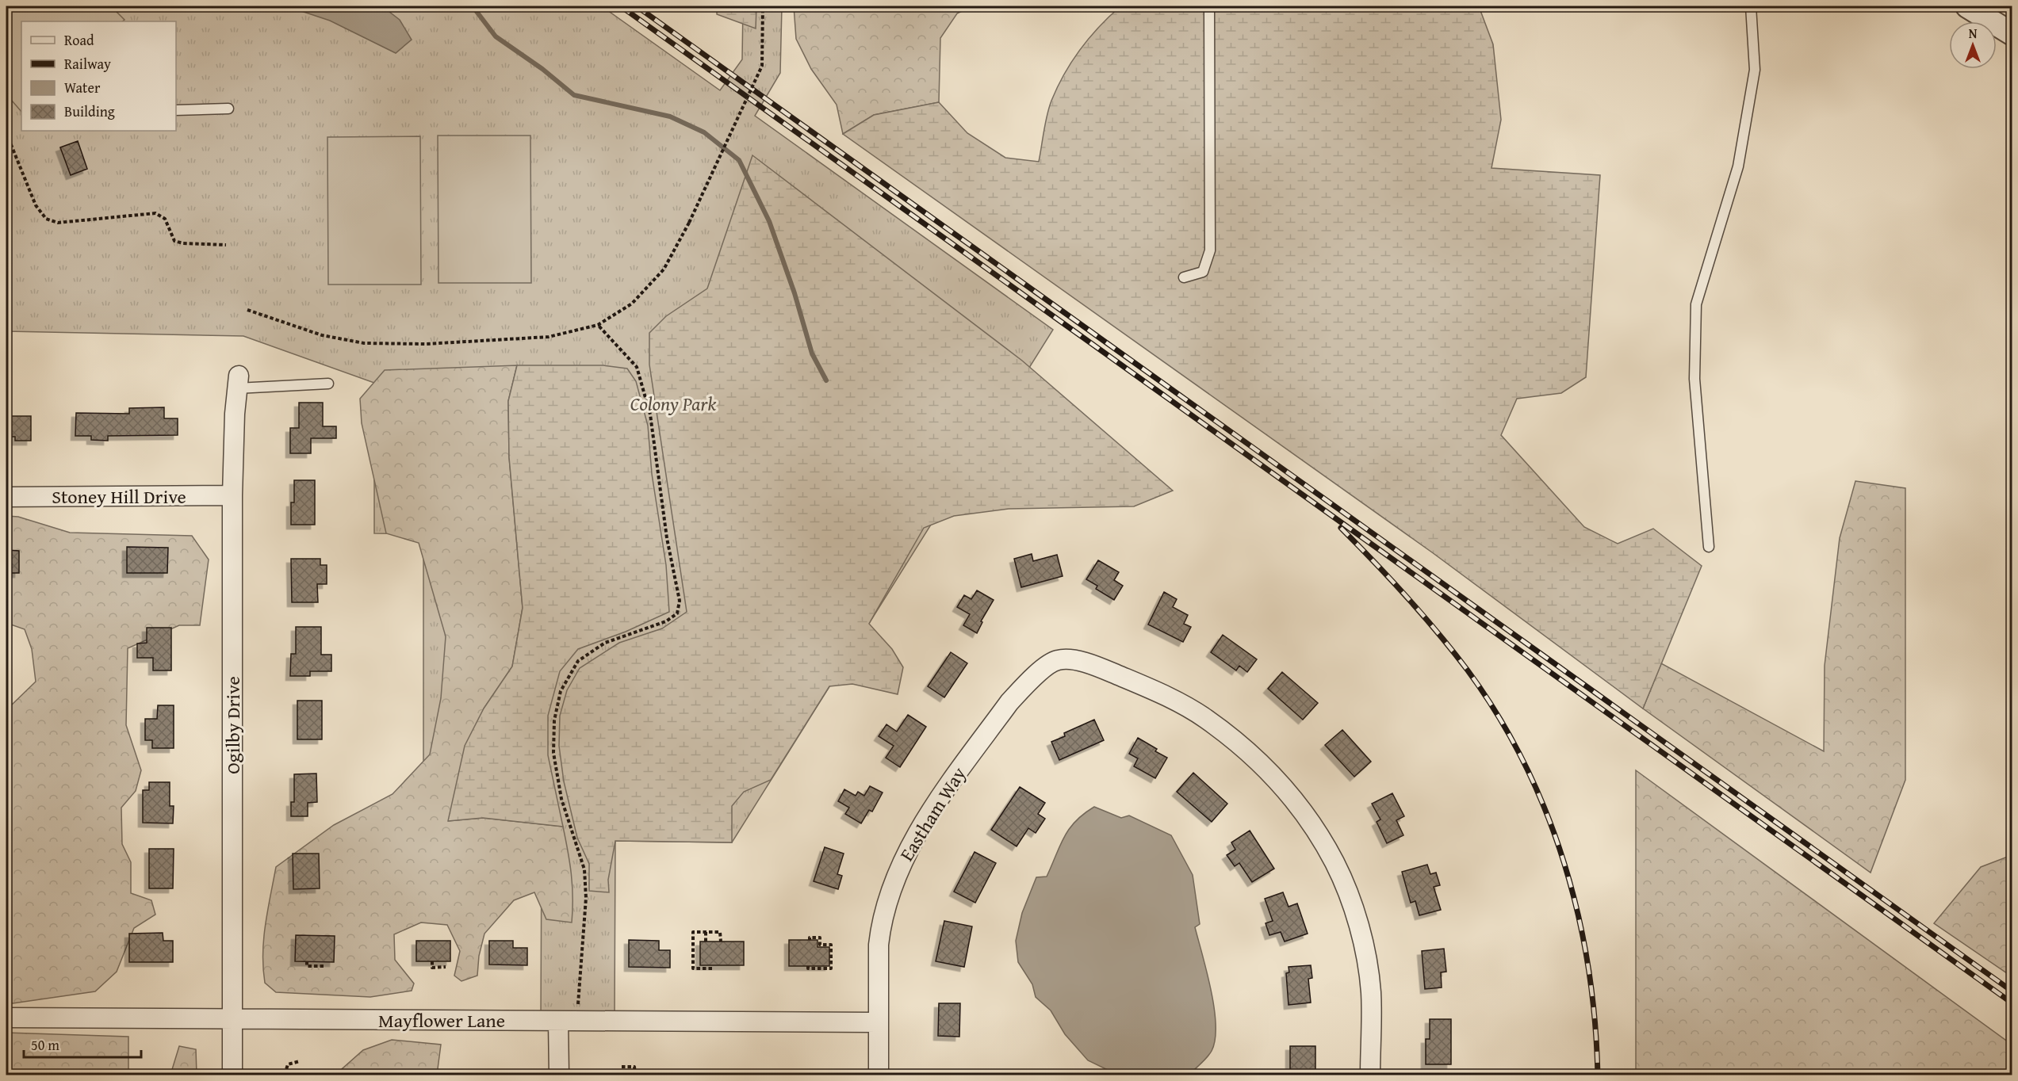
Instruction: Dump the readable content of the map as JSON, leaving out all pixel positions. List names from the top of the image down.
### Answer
{
  "streets": {
    "street": [
      "Stoney Hill Drive",
      "Ogilby Drive",
      "Eastham Way",
      "Mayflower Lane"
    ]
  },
  "crossings": [
    ["Stoney Hill Drive", "Ogilby Drive"],
    ["Ogilby Drive", "Mayflower Lane"],
    ["Eastham Way", "Mayflower Lane"]
  ],
  "parks": ["Colony Park"],
  "legend": [
    "Road",
    "Railway",
    "Water",
    "Building"
  ],
  "scale_bar": "50 m",
  "north": "top"
}
